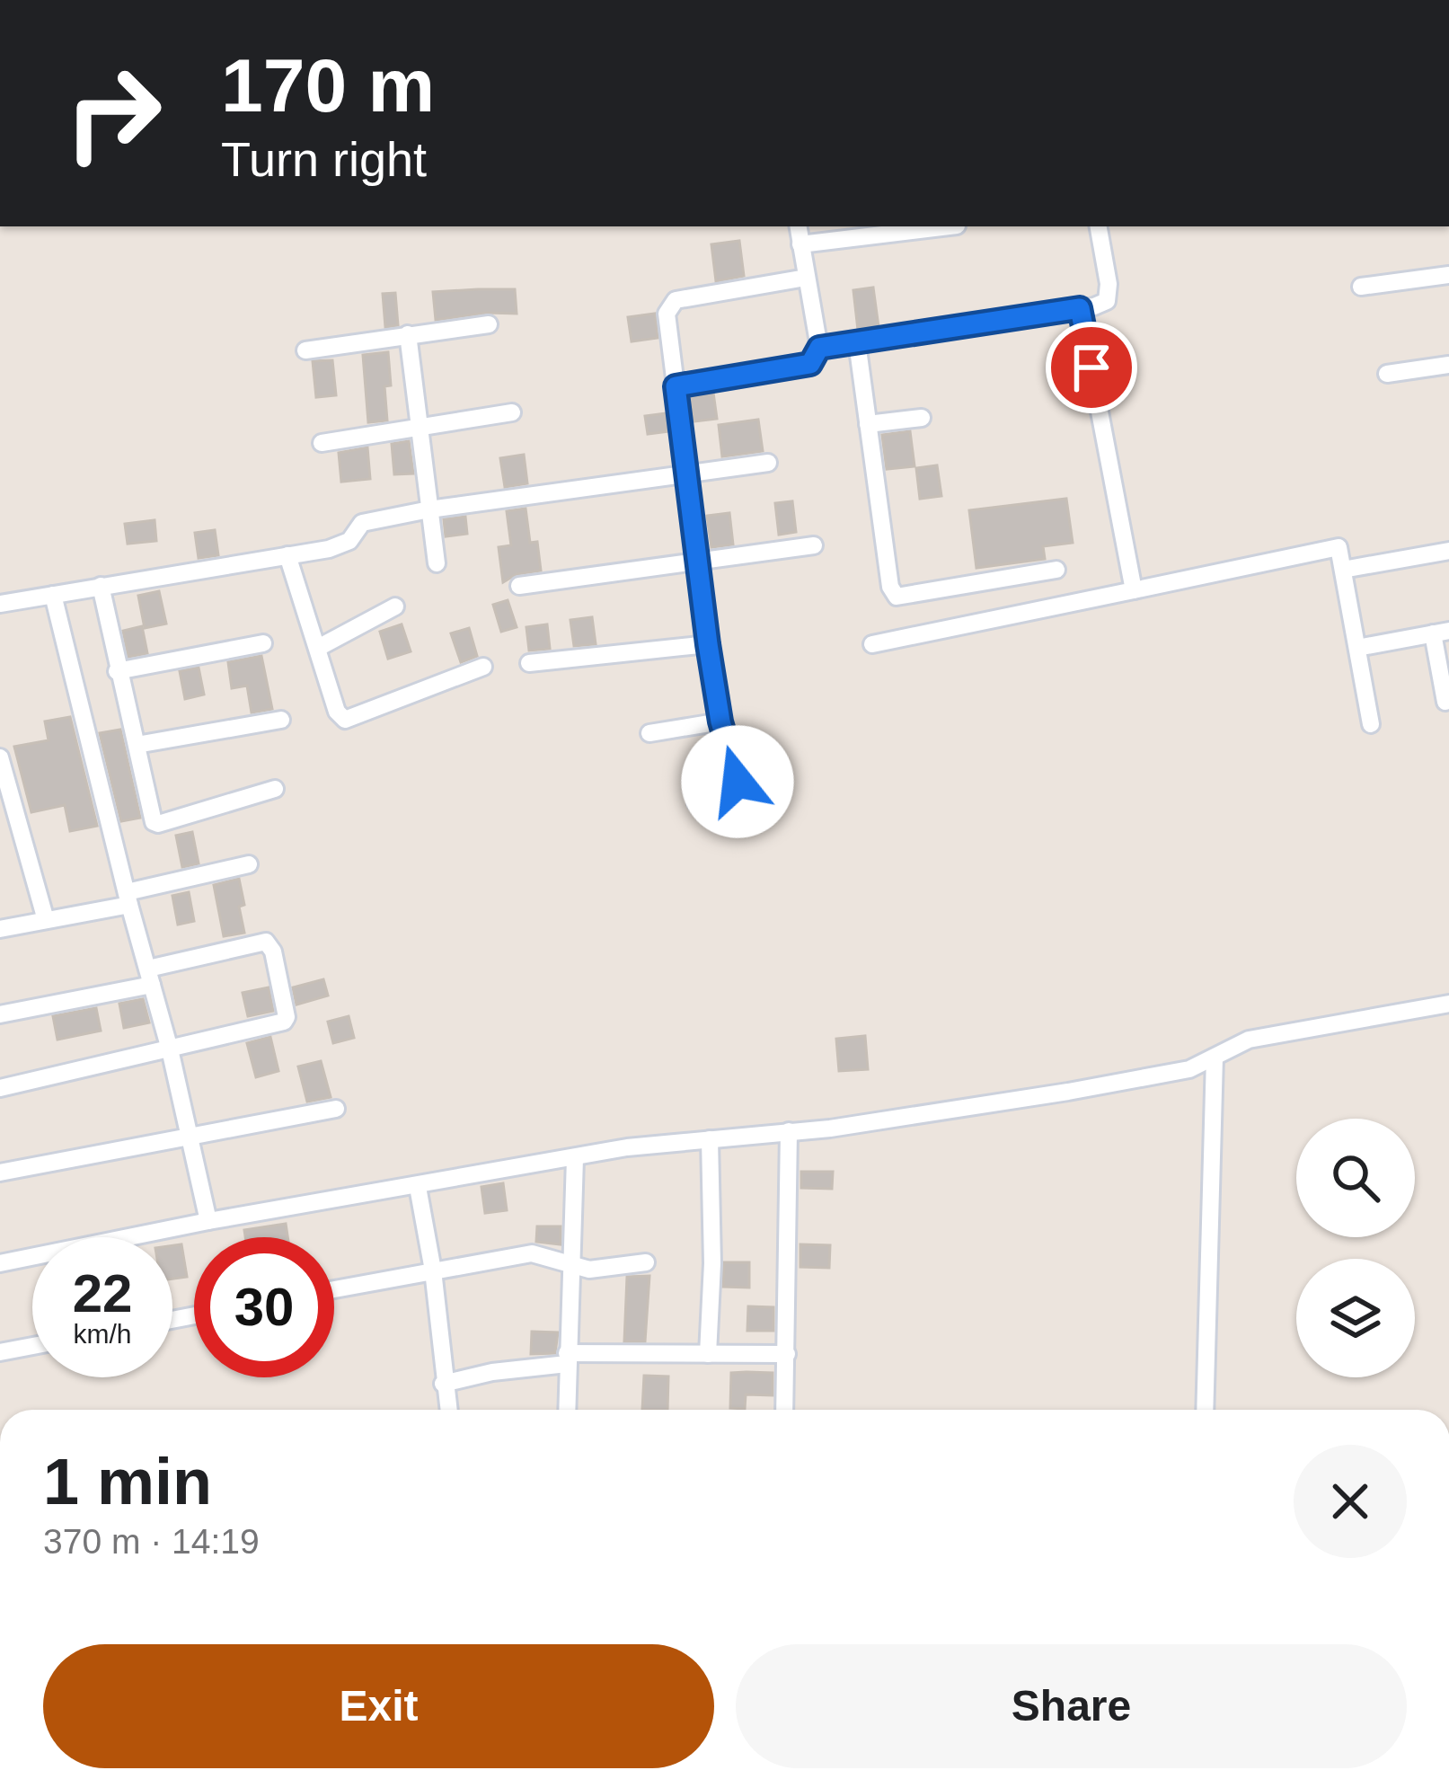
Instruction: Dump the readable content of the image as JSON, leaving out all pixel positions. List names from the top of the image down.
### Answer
{
  "page": {
    "turn": ["170 m", "Turn right"],
    "speed": "22 km/h",
    "limit": "30",
    "heading": ["1 min", "370 m · 14:19"],
    "buttons": ["Exit", "Share"]
  }
}
